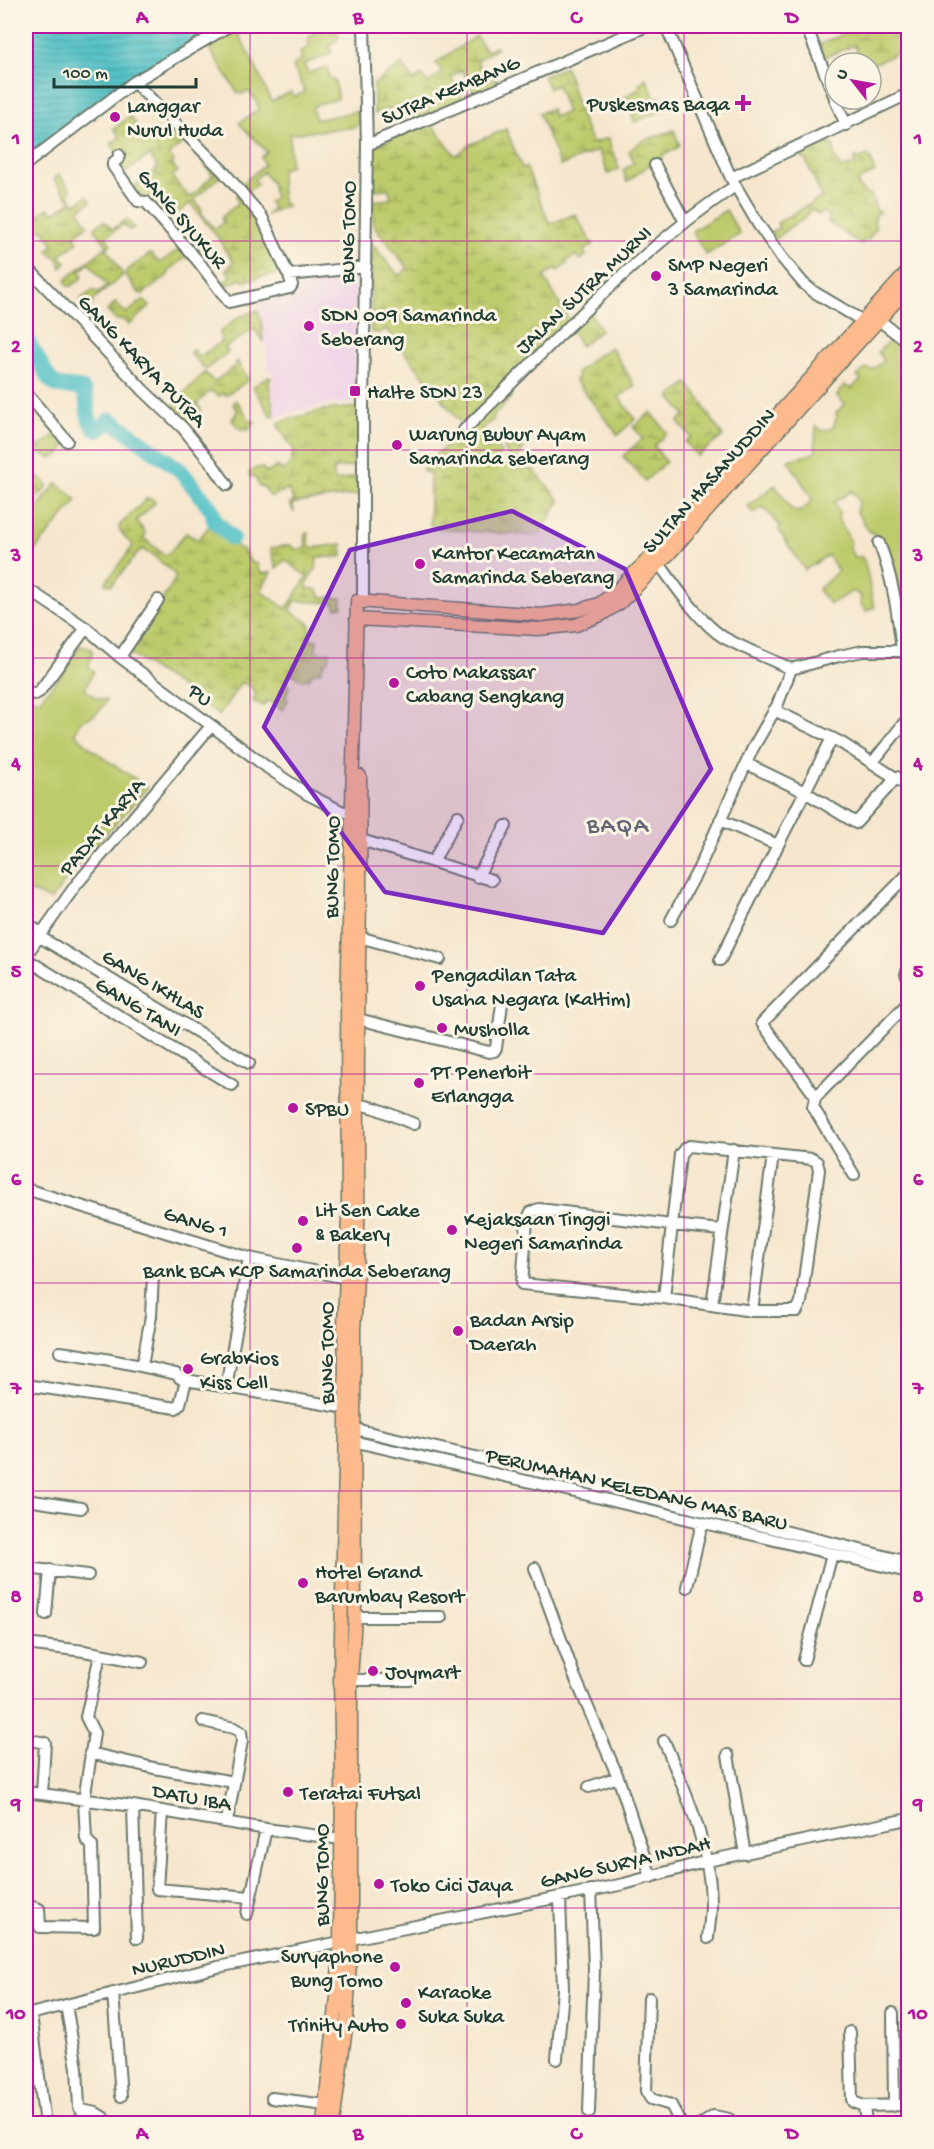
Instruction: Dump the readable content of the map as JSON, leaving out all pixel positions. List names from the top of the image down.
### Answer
{
  "streets": {
    "main road": ["BUNG TOMO", "SULTAN HASANUDDIN"],
    "street": [
      "SUTRA KEMBANG",
      "GANG SYUKUR",
      "JALAN SUTRA MURNI",
      "GANG KARYA PUTRA",
      "PU",
      "PADAT KARYA",
      "GANG IKHLAS",
      "GANG TANI",
      "GANG 1",
      "PERUMAHAN KELEDANG MAS BARU",
      "DATU IBA",
      "GANG SURYA INDAH",
      "NURUDDIN"
    ]
  },
  "crossings": [
    ["SUTRA KEMBANG", "BUNG TOMO"],
    ["BUNG TOMO", "SULTAN HASANUDDIN"],
    ["BUNG TOMO", "PU"],
    ["BUNG TOMO", "GANG 1"],
    ["BUNG TOMO", "DATU IBA"],
    ["BUNG TOMO", "GANG SURYA INDAH"],
    ["BUNG TOMO", "NURUDDIN"],
    ["PU", "PADAT KARYA"],
    ["PADAT KARYA", "GANG IKHLAS"],
    ["GANG SURYA INDAH", "NURUDDIN"]
  ],
  "districts": ["BAQA"],
  "places": {
    "health": ["Puskesmas Baqa"],
    "other": [
      "Langgar Nurul Huda",
      "SMP Negeri 3 Samarinda",
      "SDN 009 Samarinda Seberang",
      "Warung Bubur Ayam Samarinda seberang",
      "Kantor Kecamatan Samarinda Seberang",
      "Coto Makassar Cabang Sengkang",
      "Pengadilan Tata Usaha Negara (Kaltim)",
      "Musholla",
      "PT Penerbit Erlangga",
      "SPBU",
      "Lit Sen Cake & Bakery",
      "Kejaksaan Tinggi Negeri Samarinda",
      "Bank BCA KCP Samarinda Seberang",
      "Badan Arsip Daerah",
      "GrabKios Kiss Cell",
      "Hotel Grand Barumbay Resort",
      "Joymart",
      "Teratai Futsal",
      "Toko Cici Jaya",
      "Suryaphone Bung Tomo",
      "Karaoke Suka Suka",
      "Trinity Auto"
    ],
    "transit": ["Halte SDN 23"]
  },
  "scale_bar": "100 m",
  "north": "top left",
  "grid": {
    "columns": [
      "A",
      "B",
      "C",
      "D"
    ],
    "rows": [
      "1",
      "2",
      "3",
      "4",
      "5",
      "6",
      "7",
      "8",
      "9",
      "10"
    ]
  }
}
